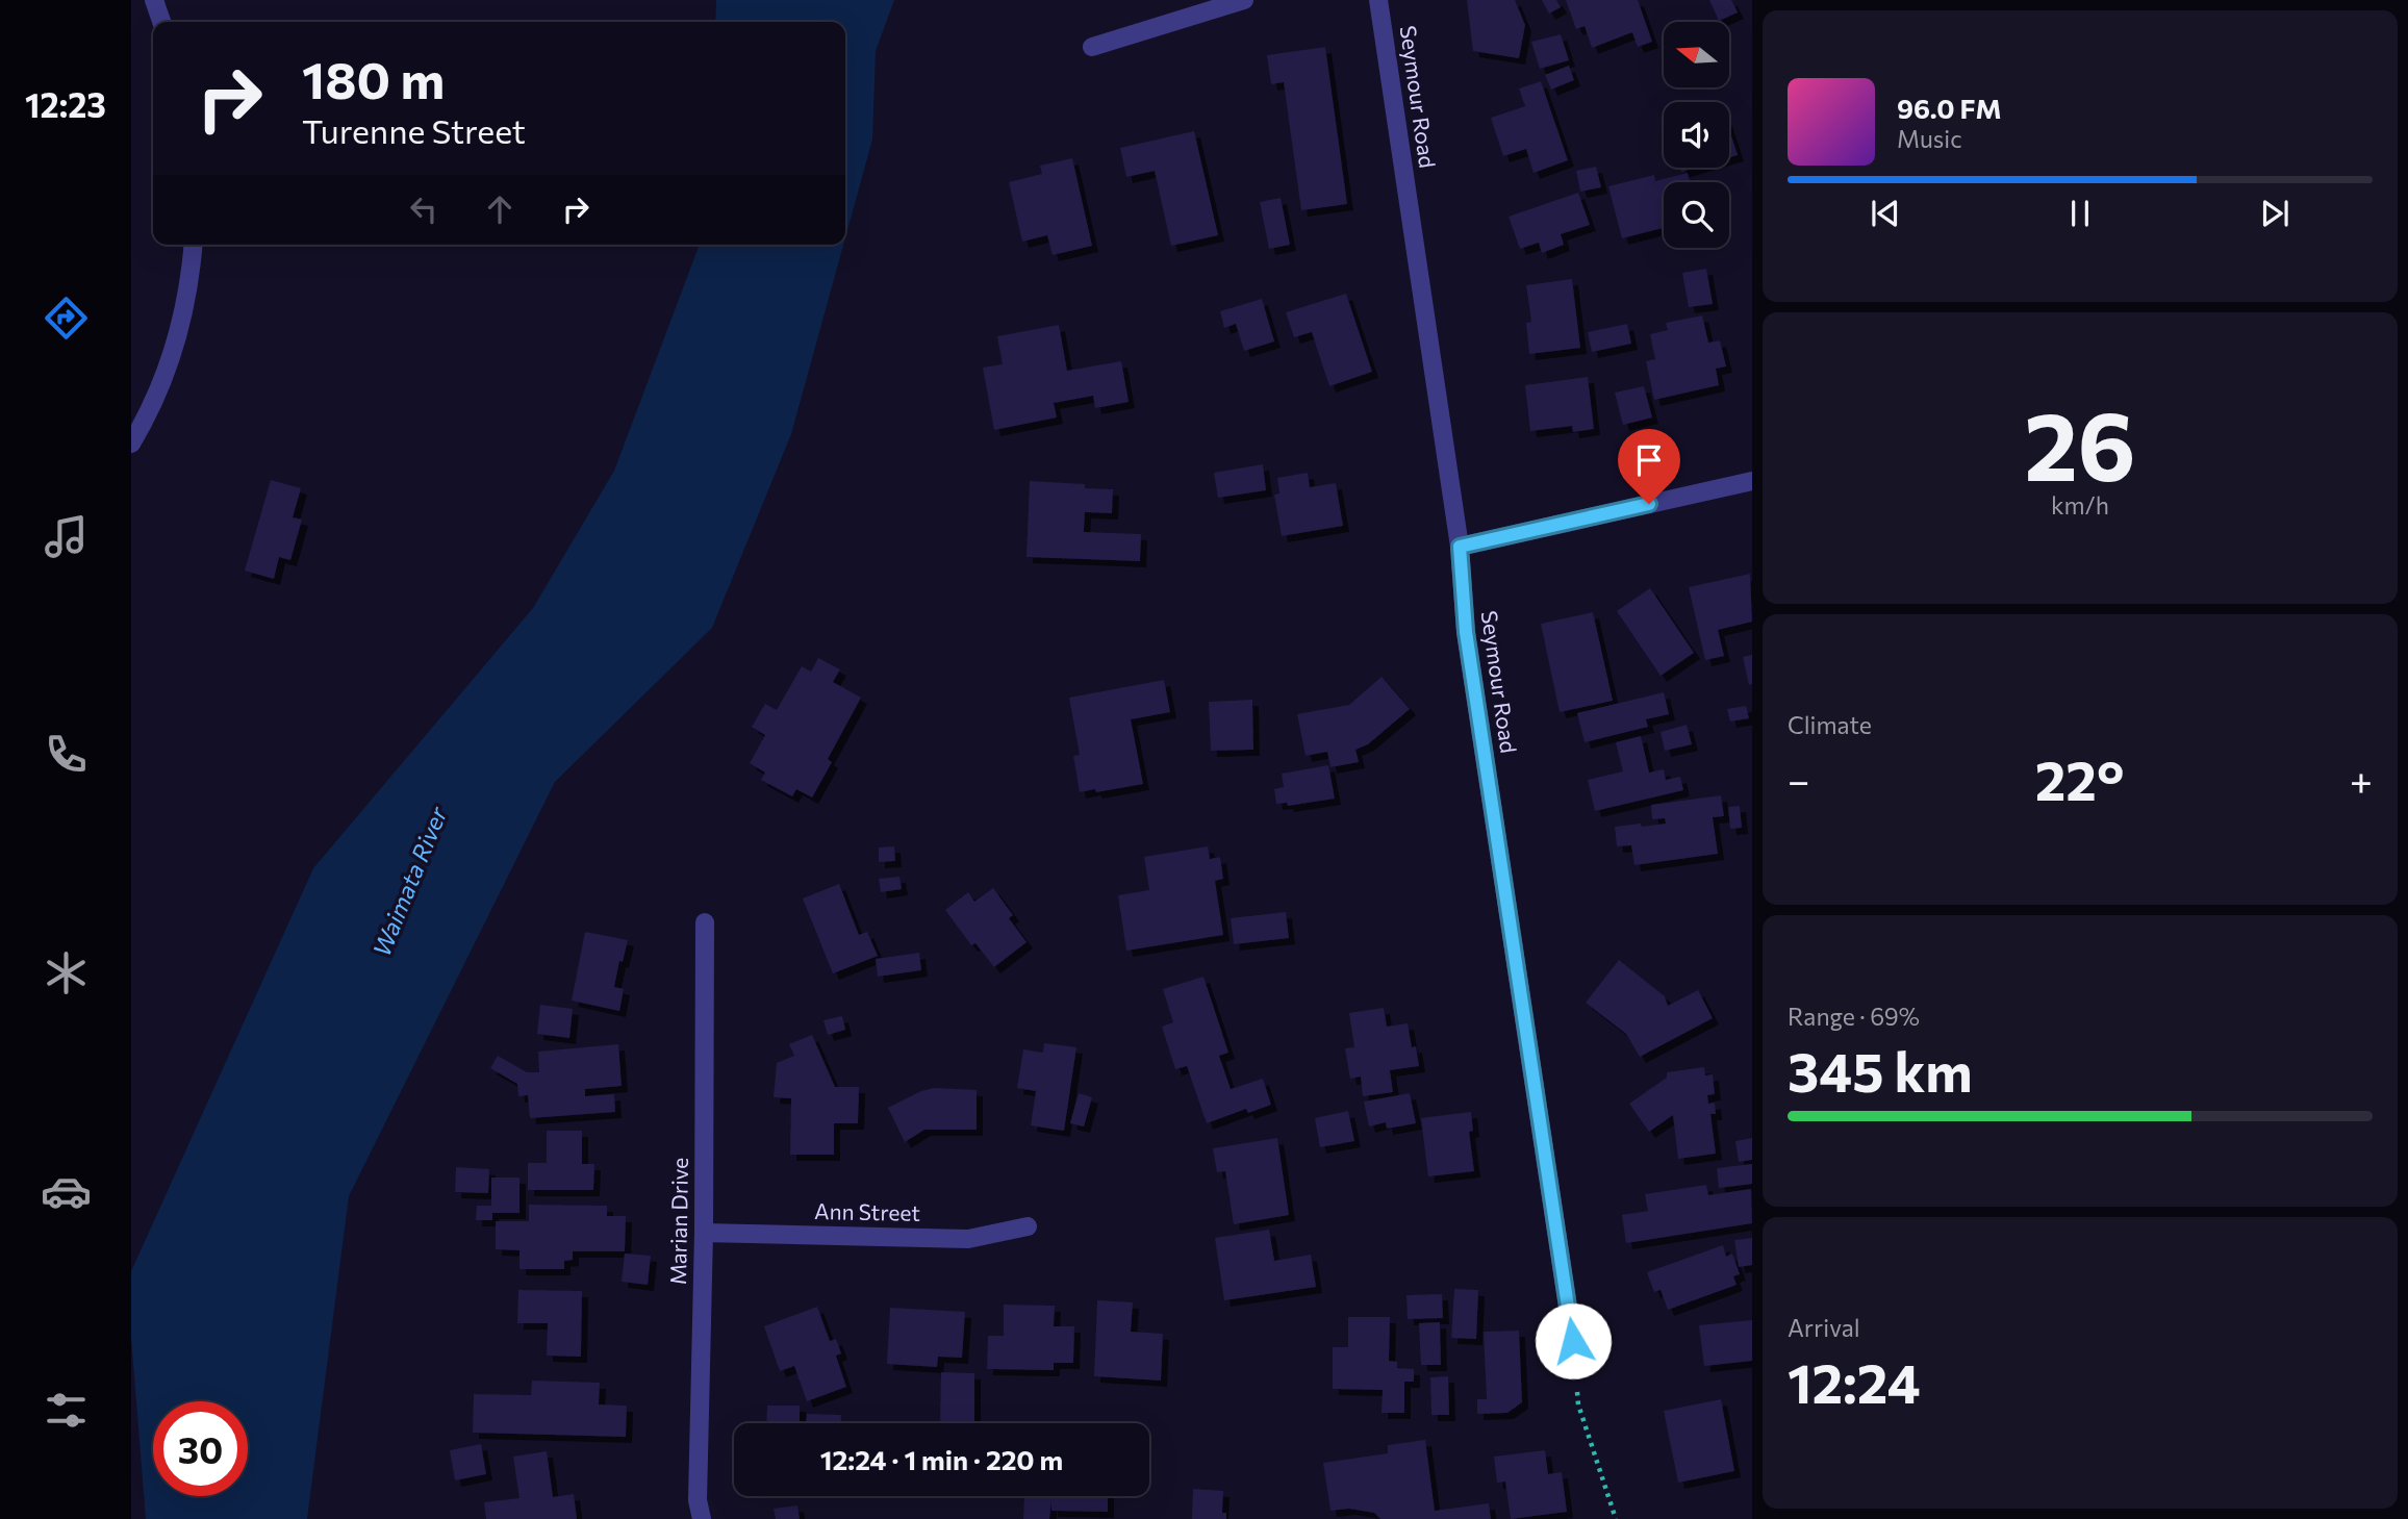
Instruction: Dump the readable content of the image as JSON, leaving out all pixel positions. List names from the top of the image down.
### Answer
{
  "streets": {
    "street": ["Seymour Road", "Ann Street", "Marian Drive"]
  },
  "crossings": [
    ["Ann Street", "Marian Drive"]
  ],
  "water": ["Waimata River"],
  "north": "left",
  "page": {
    "tabs": "12:23",
    "turn": ["180 m", "Turenne Street"],
    "song": ["96.0 FM", "Music"],
    "tile": [
      ["26", "km/h"],
      "Climate",
      ["Range · 69%", "345 km"],
      ["Arrival", "12:24"]
    ],
    "heat": ["−", "22°", "+"],
    "limit": "30",
    "trip": "12:24 · 1 min · 220 m"
  }
}
